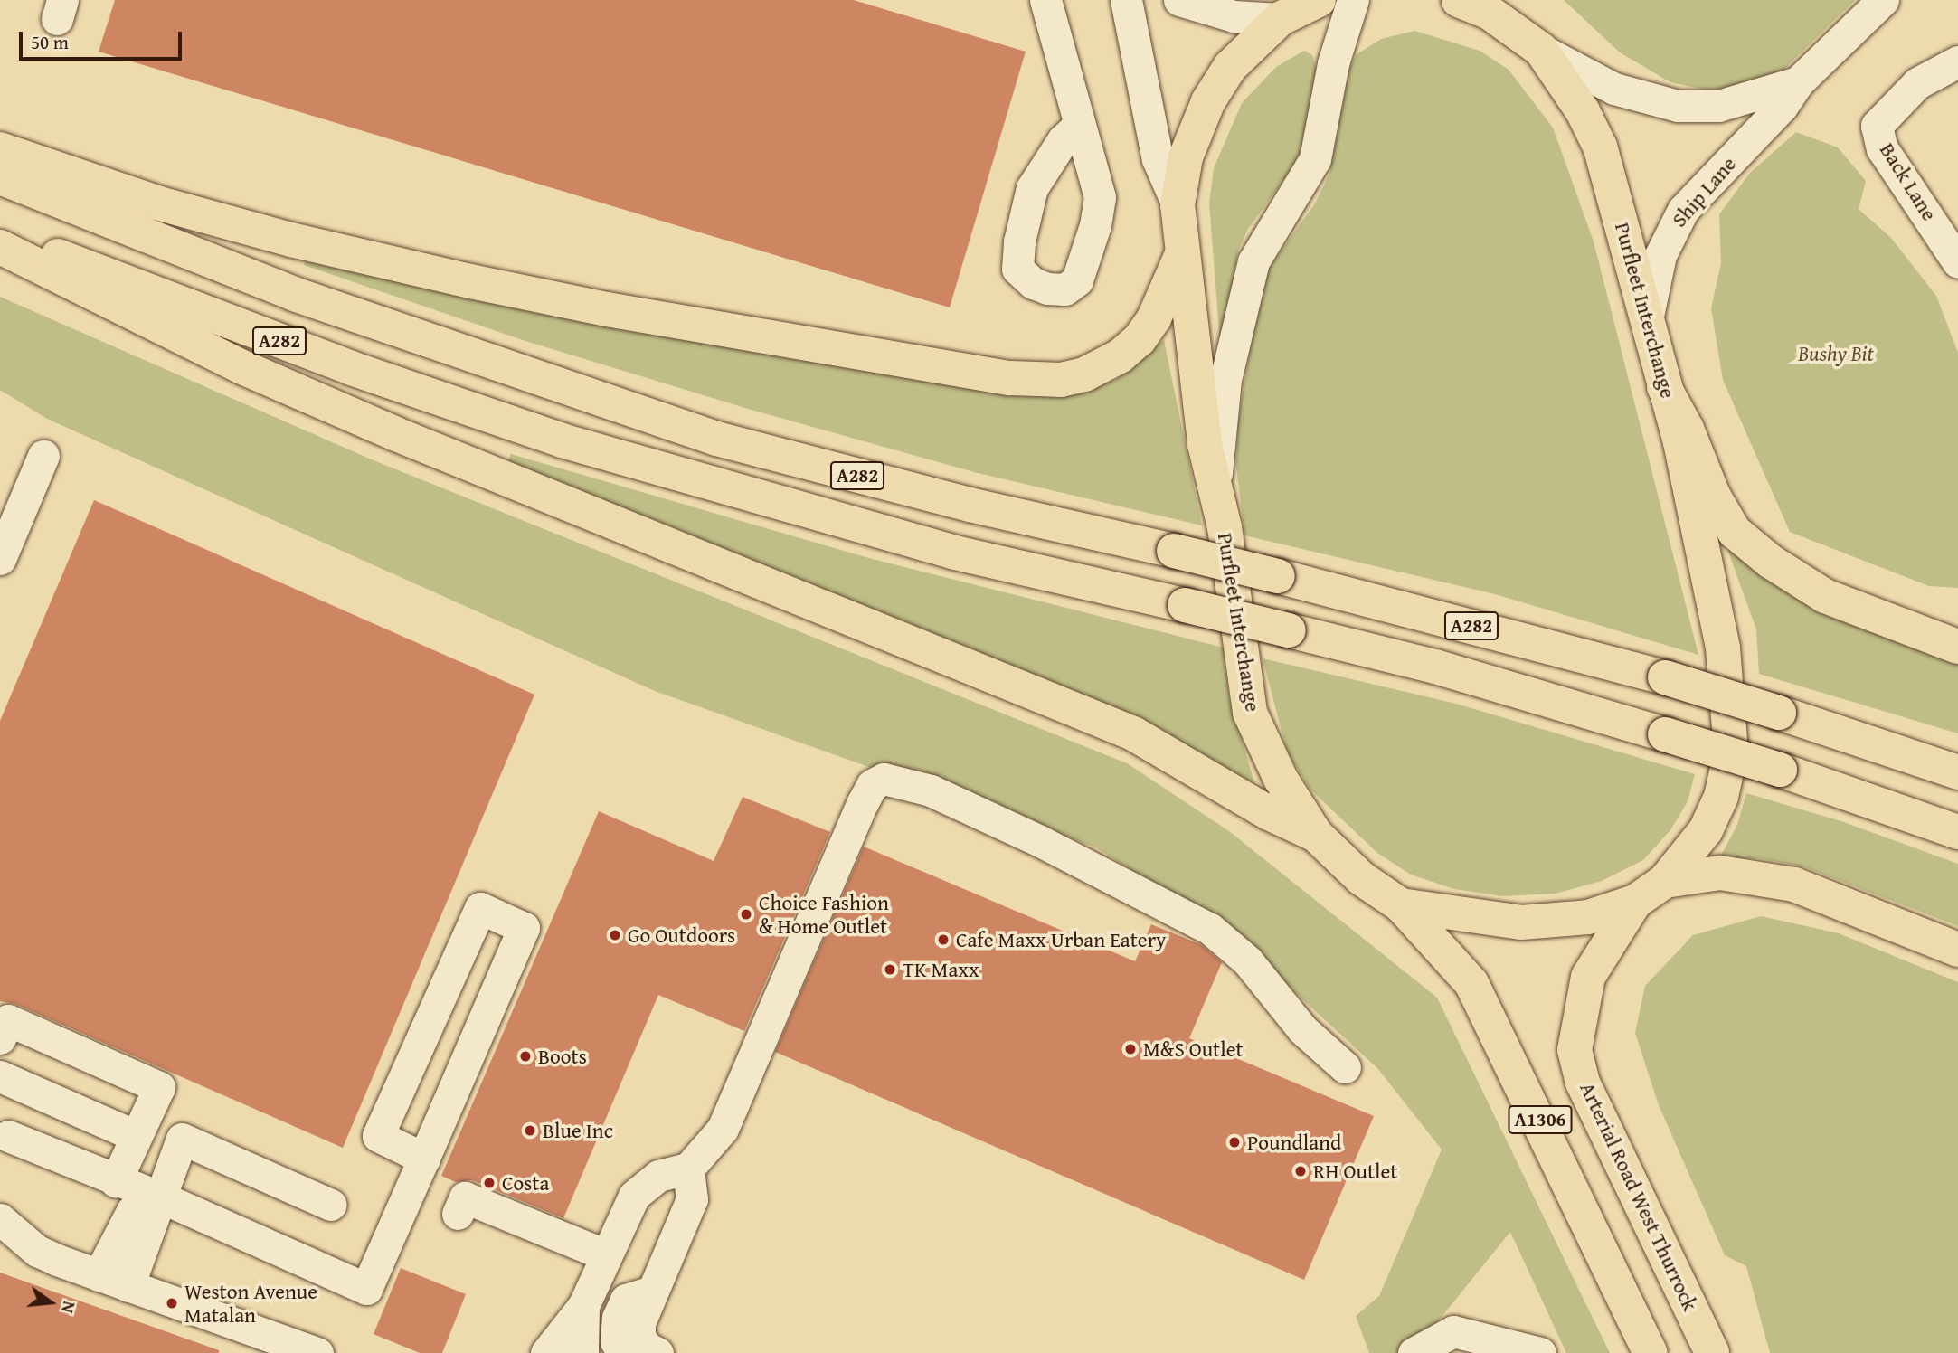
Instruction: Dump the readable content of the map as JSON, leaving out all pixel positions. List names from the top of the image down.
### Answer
{
  "streets": {
    "main road": [
      "Purfleet Interchange",
      "A282",
      "A1306",
      "Arterial Road West Thurrock"
    ],
    "street": ["Back Lane", "Ship Lane"]
  },
  "crossings": [
    ["Ship Lane", "Purfleet Interchange"],
    ["Purfleet Interchange", "A1306"],
    ["Purfleet Interchange", "Arterial Road West Thurrock"]
  ],
  "parks": ["Bushy Bit"],
  "places": [
    "Choice Fashion & Home Outlet",
    "Go Outdoors",
    "Cafe Maxx Urban Eatery",
    "TK Maxx",
    "M&S Outlet",
    "Boots",
    "Blue Inc",
    "Poundland",
    "RH Outlet",
    "Costa",
    "Weston Avenue Matalan"
  ],
  "scale_bar": "50 m",
  "north": "right"
}
